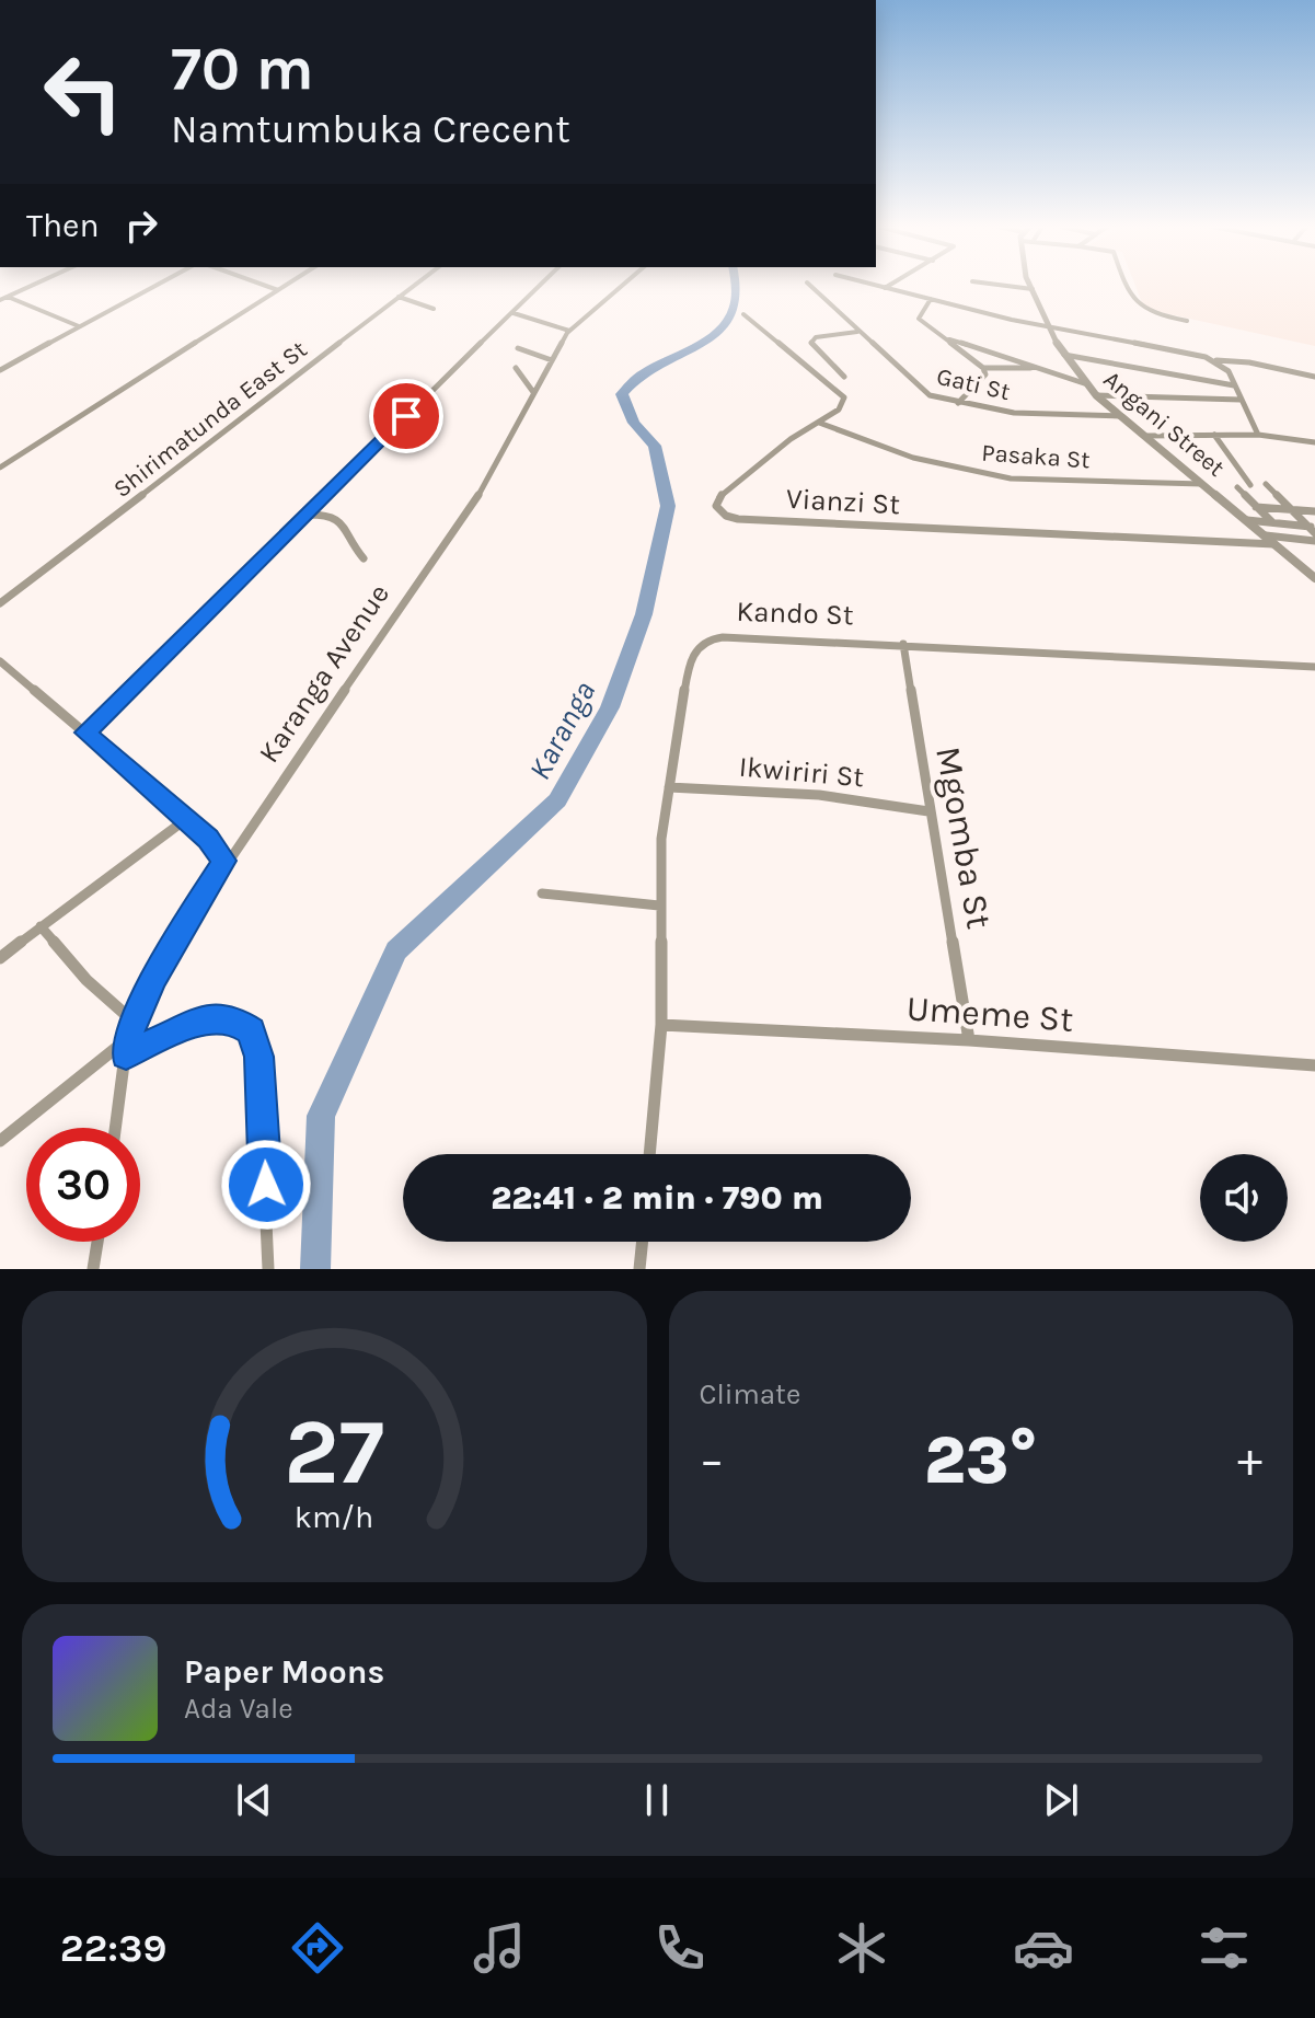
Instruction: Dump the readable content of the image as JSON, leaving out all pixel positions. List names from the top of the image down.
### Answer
{
  "streets": {
    "street": [
      "Gati St",
      "Shirimatunda East St",
      "Angani Street",
      "Pasaka St",
      "Vianzi St",
      "Kando St",
      "Karanga Avenue",
      "Ikwiriri St",
      "Mgomba St",
      "Umeme St"
    ]
  },
  "crossings": [
    ["Gati St", "Angani Street"],
    ["Angani Street", "Pasaka St"],
    ["Angani Street", "Vianzi St"],
    ["Pasaka St", "Vianzi St"],
    ["Kando St", "Ikwiriri St"],
    ["Kando St", "Mgomba St"],
    ["Kando St", "Umeme St"],
    ["Ikwiriri St", "Mgomba St"],
    ["Mgomba St", "Umeme St"]
  ],
  "water": ["Karanga"],
  "page": {
    "turn": ["70 m", "Namtumbuka Crecent"],
    "then": "Then",
    "limit": "30",
    "trip": "22:41 · 2 min · 790 m",
    "tile": "Climate",
    "heat": ["−", "23°", "+"],
    "song": ["Paper Moons", "Ada Vale"],
    "tabs": "22:39",
    "gauge": ["27", "km/h"]
  }
}
